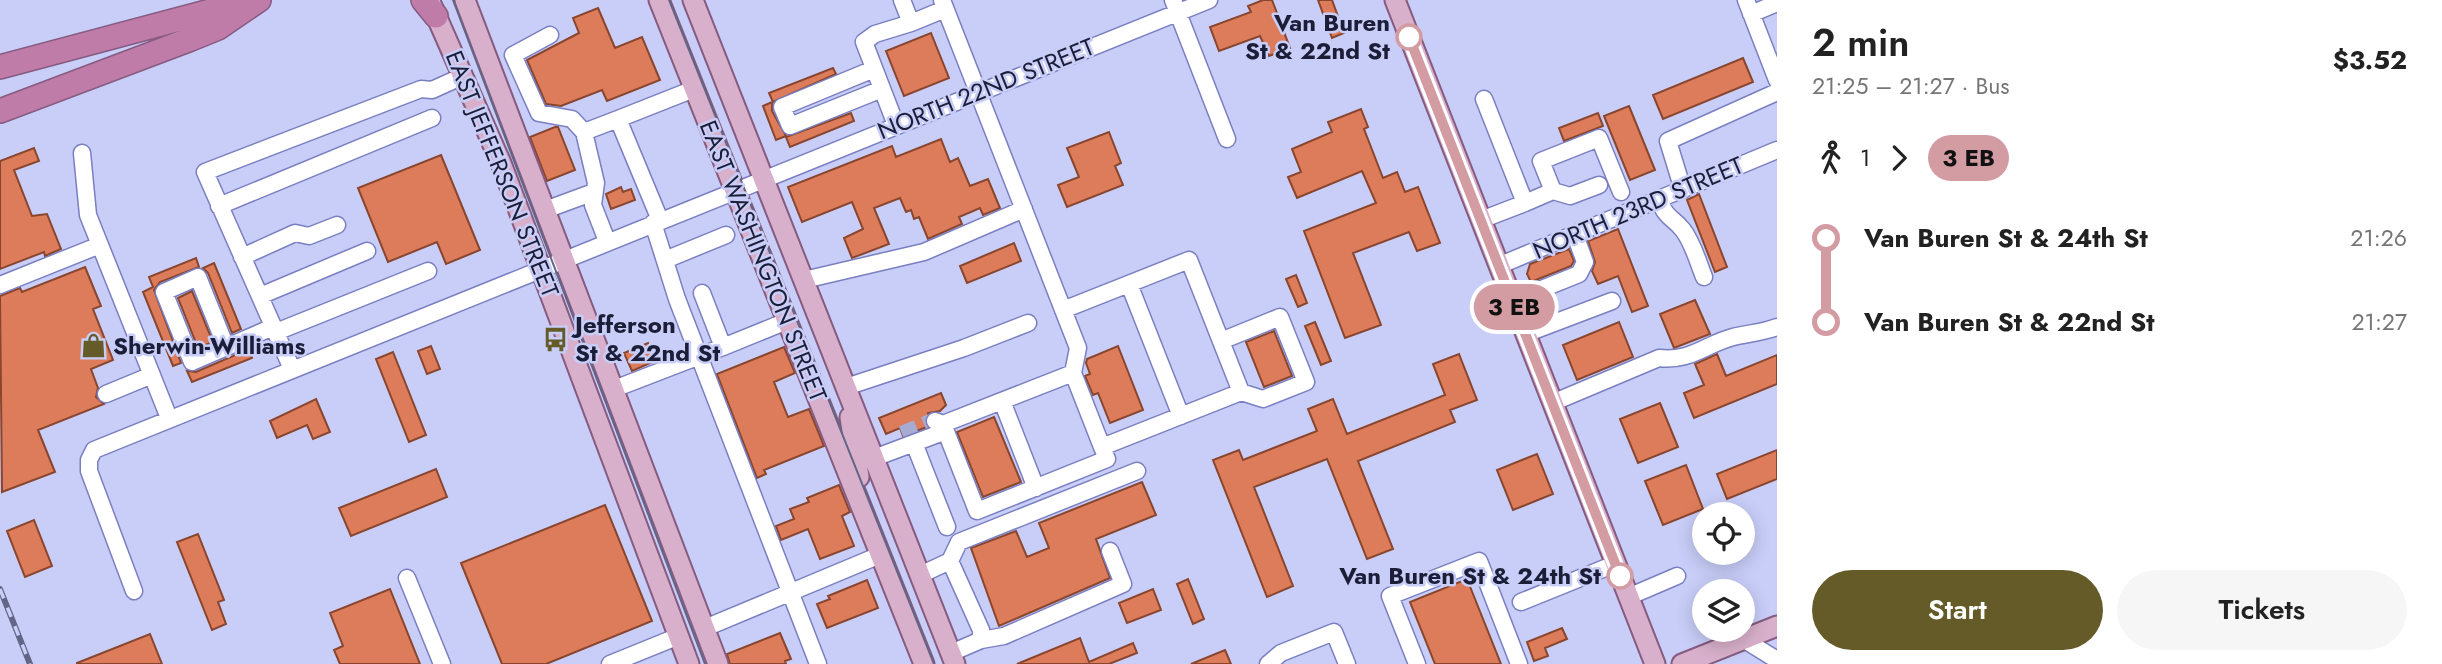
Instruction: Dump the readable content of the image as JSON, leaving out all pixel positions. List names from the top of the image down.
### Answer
{
  "streets": {
    "main road": ["EAST JEFFERSON STREET", "EAST WASHINGTON STREET"],
    "street": ["NORTH 22ND STREET", "NORTH 23RD STREET"]
  },
  "crossings": [
    ["NORTH 22ND STREET", "EAST JEFFERSON STREET"],
    ["NORTH 22ND STREET", "EAST WASHINGTON STREET"]
  ],
  "places": {
    "other": ["Van Buren St & 22nd St", "Van Buren St & 24th St"],
    "bus stop": ["Jefferson St & 22nd St"],
    "shop": ["Sherwin-Williams"]
  },
  "page": {
    "on_map": "3 EB",
    "heading": ["2 min", "21:25 – 21:27 · Bus", "$3.52"],
    "legs": ["1", "3 EB"],
    "list": [
      {
        "name": "Van Buren St & 24th St",
        "value": "21:26"
      },
      {
        "name": "Van Buren St & 22nd St",
        "value": "21:27"
      }
    ],
    "buttons": ["Start", "Tickets"]
  }
}
